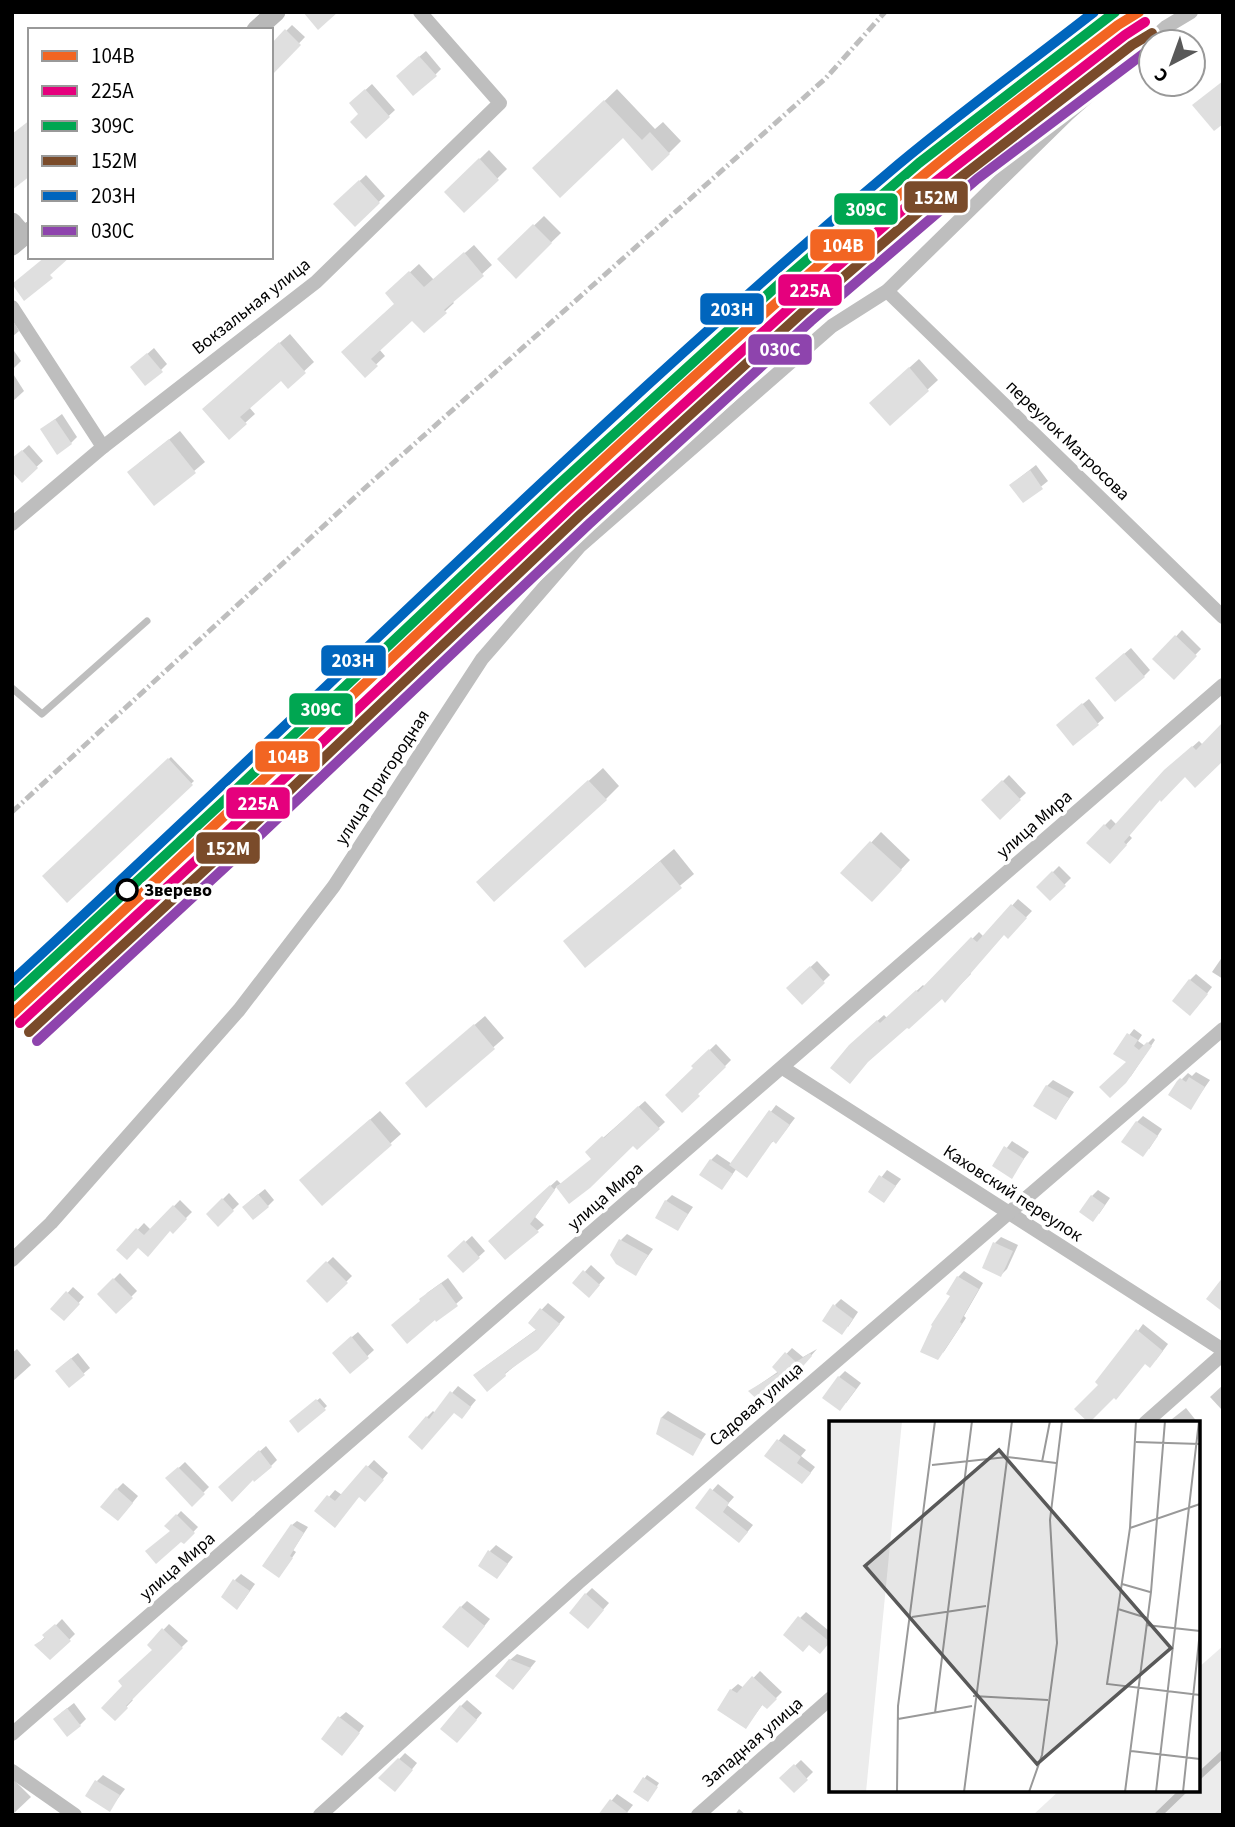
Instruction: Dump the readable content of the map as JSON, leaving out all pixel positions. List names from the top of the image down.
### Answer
{
  "streets": {
    "street": [
      "Вокзальная улица",
      "переулок Матросова",
      "улица Пригородная",
      "улица Мира",
      "Каховский переулок",
      "Садовая улица",
      "Западная улица"
    ]
  },
  "crossings": [
    ["переулок Матросова", "улица Пригородная"],
    ["улица Мира", "Каховский переулок"],
    ["Каховский переулок", "Садовая улица"]
  ],
  "places": ["Зверево"],
  "lines": [
    "transit line 104В",
    "transit line 309С",
    "transit line 203Н",
    "transit line 225А",
    "transit line 152М",
    "transit line 030C"
  ],
  "legend": [
    "104В",
    "225А",
    "309С",
    "152М",
    "203Н",
    "030C"
  ],
  "north": "bottom left"
}
